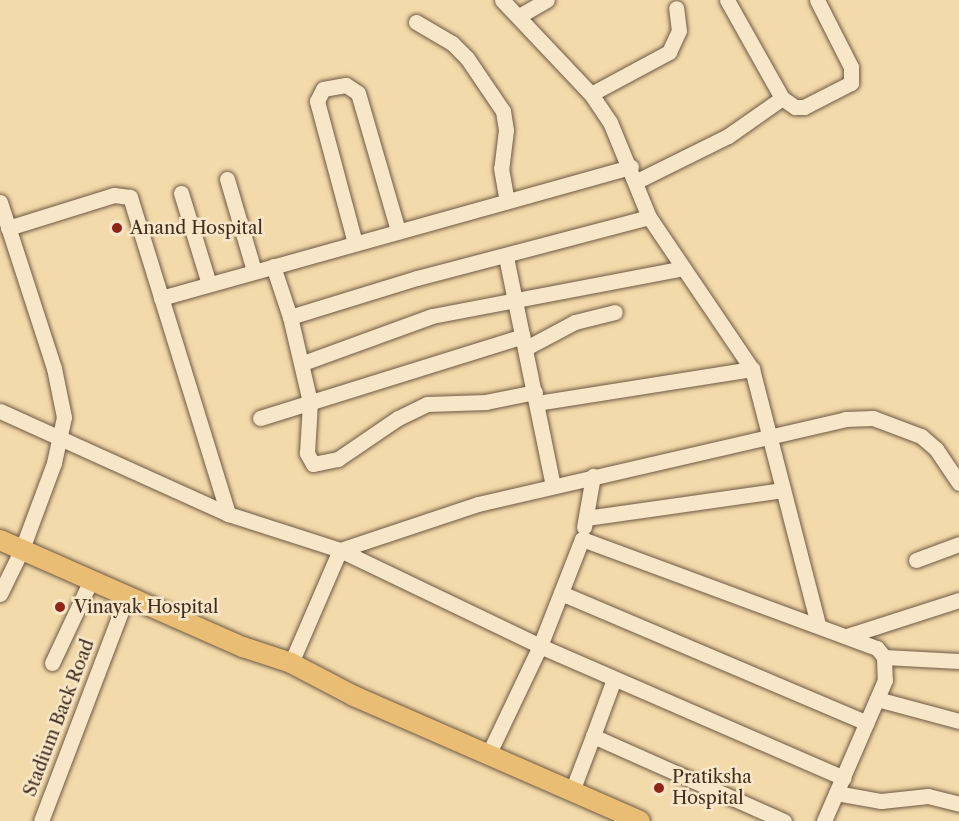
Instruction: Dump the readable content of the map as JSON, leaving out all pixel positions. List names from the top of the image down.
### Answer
{
  "streets": {
    "street": ["Stadium Back Road"]
  },
  "places": ["Anand Hospital", "Vinayak Hospital", "Pratiksha Hospital"]
}
